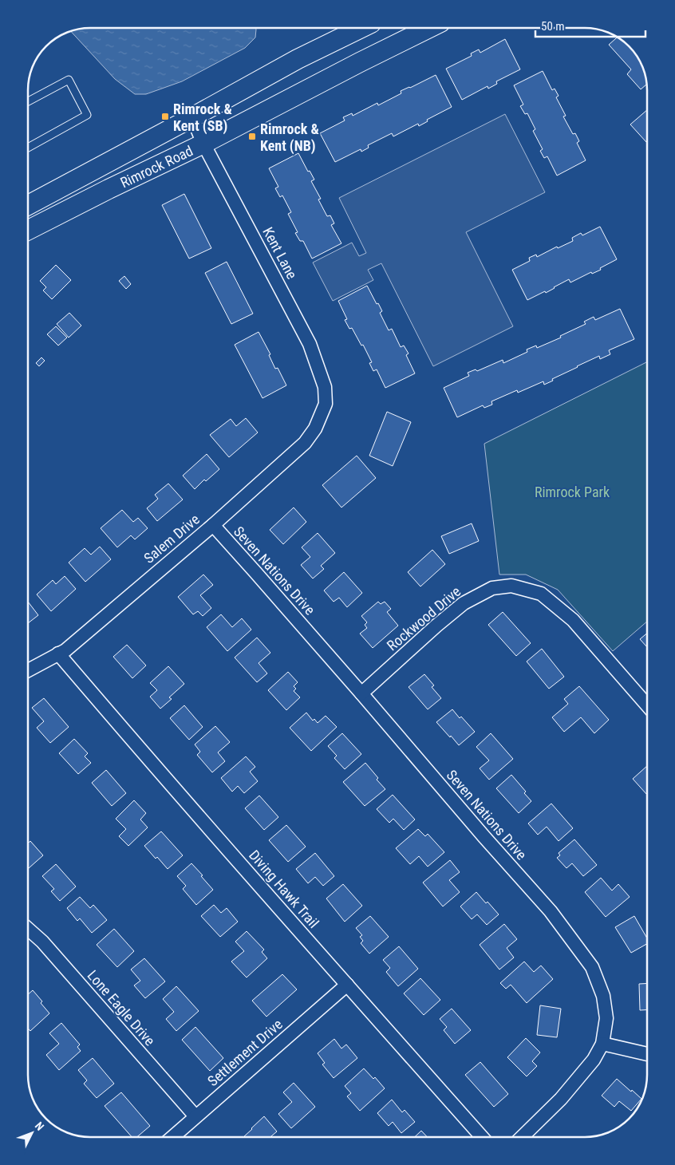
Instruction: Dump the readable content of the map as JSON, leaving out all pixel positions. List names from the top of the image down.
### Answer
{
  "streets": {
    "main road": ["Rimrock Road"],
    "street": [
      "Kent Lane",
      "Salem Drive",
      "Seven Nations Drive",
      "Rockwood Drive",
      "Diving Hawk Trail",
      "Lone Eagle Drive",
      "Settlement Drive"
    ]
  },
  "crossings": [
    ["Rimrock Road", "Kent Lane"],
    ["Kent Lane", "Salem Drive"],
    ["Salem Drive", "Seven Nations Drive"],
    ["Salem Drive", "Diving Hawk Trail"],
    ["Seven Nations Drive", "Rockwood Drive"],
    ["Diving Hawk Trail", "Settlement Drive"],
    ["Lone Eagle Drive", "Settlement Drive"]
  ],
  "parks": ["Rimrock Park"],
  "places": {
    "transit": ["Rimrock & Kent (SB)", "Rimrock & Kent (NB)"]
  },
  "scale_bar": "50 m",
  "north": "top right"
}
